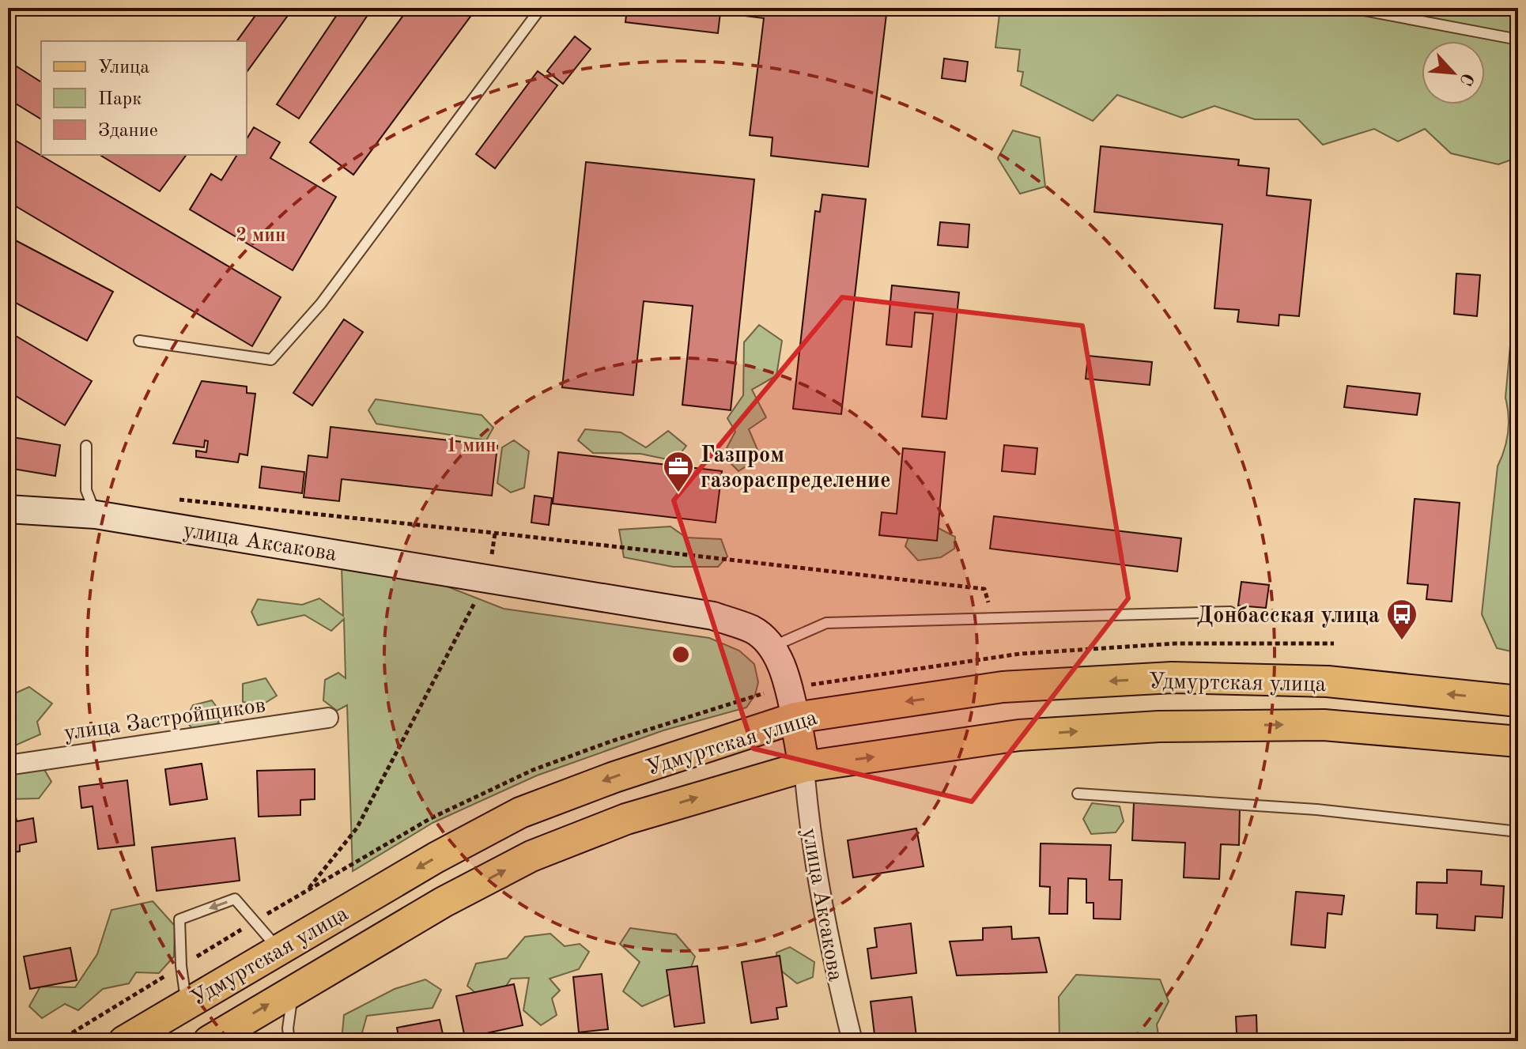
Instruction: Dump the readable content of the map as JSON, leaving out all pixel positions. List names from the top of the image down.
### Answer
{
  "streets": {
    "main road": ["Удмуртская улица"],
    "street": ["улица Аксакова", "улица Застройщиков"]
  },
  "crossings": [
    ["улица Аксакова", "Удмуртская улица"]
  ],
  "places": {
    "office": ["Газпром газораспределение"],
    "bus stop": ["Донбасская улица"]
  },
  "legend": ["Улица", "Парк", "Здание"],
  "north": "bottom right",
  "rings": ["2 мин", "1 мин"]
}
